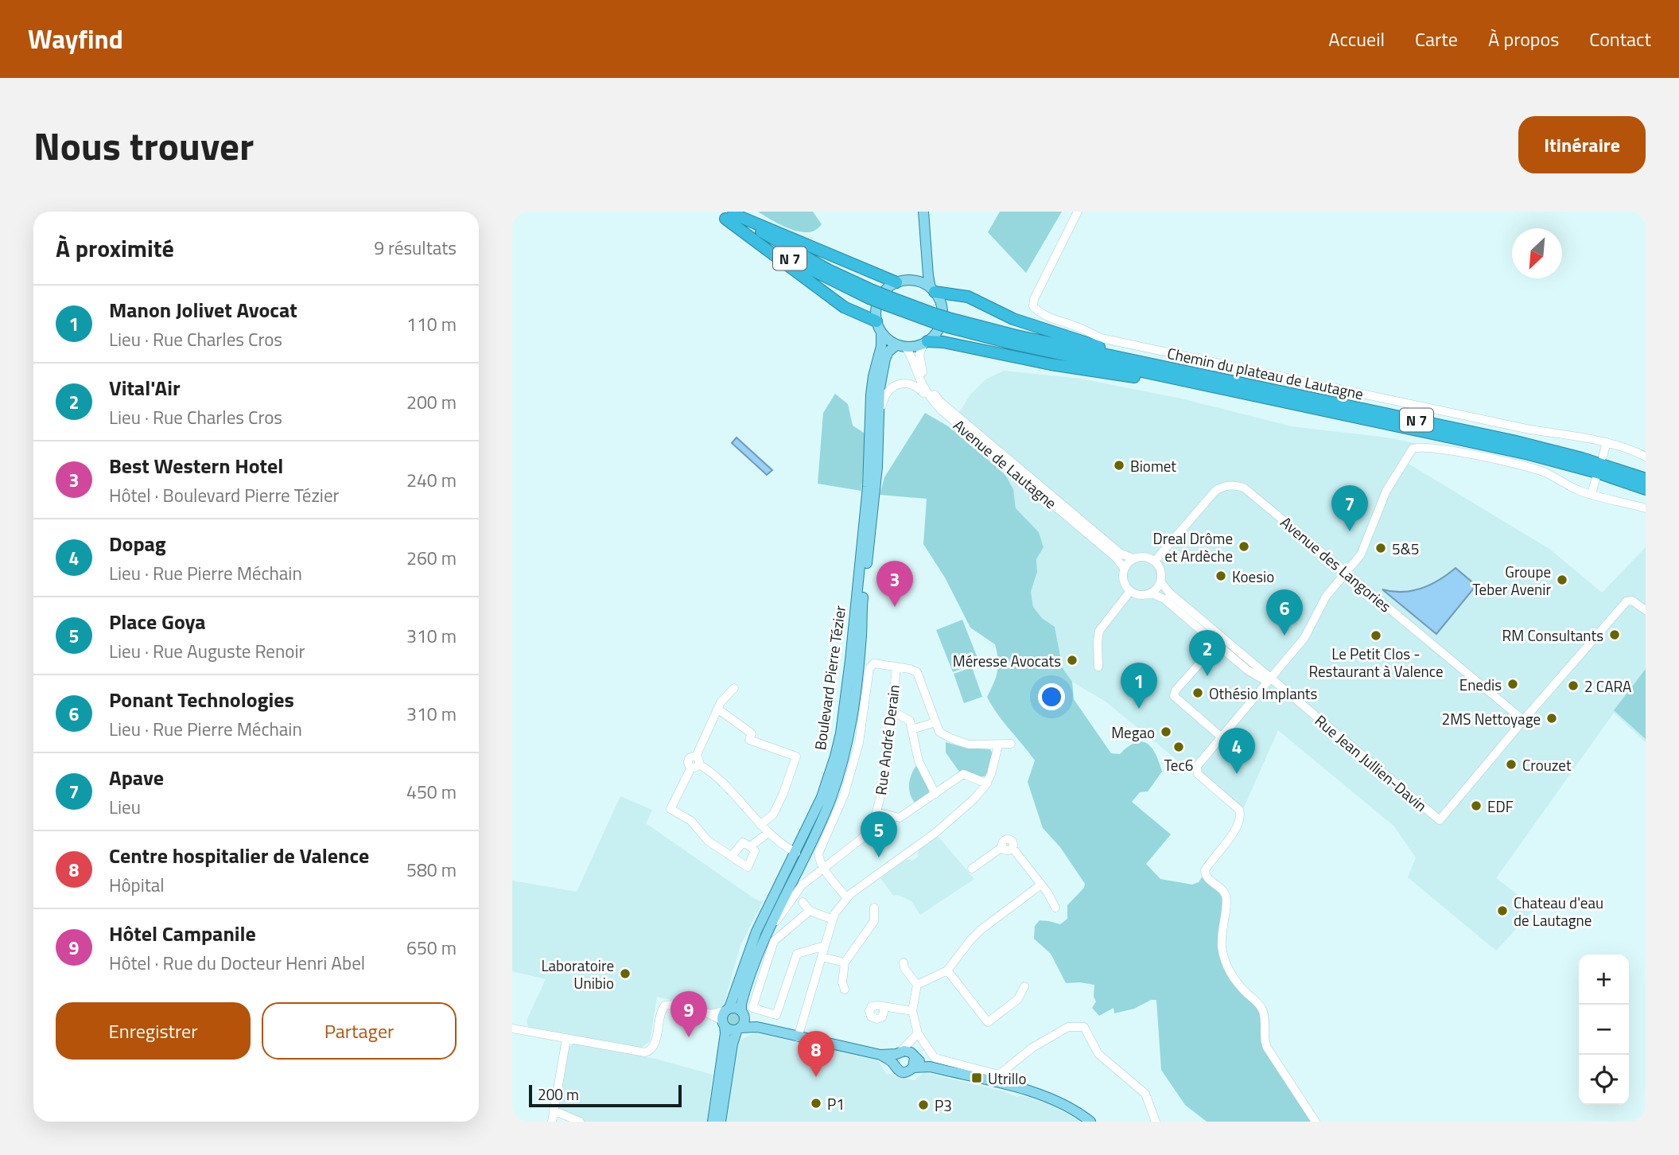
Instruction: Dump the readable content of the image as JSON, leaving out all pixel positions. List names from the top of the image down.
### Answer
{
  "streets": {
    "highway": ["N 7"],
    "main road": ["Boulevard Pierre Tézier"],
    "street": [
      "Chemin du plateau de Lautagne",
      "Avenue de Lautagne",
      "Avenue des Langories",
      "Rue André Derain",
      "Rue Jean Jullien-Davin"
    ]
  },
  "crossings": [
    ["Avenue de Lautagne", "Avenue des Langories"],
    ["Avenue de Lautagne", "Boulevard Pierre Tézier"],
    ["Avenue des Langories", "Rue Jean Jullien-Davin"],
    ["Boulevard Pierre Tézier", "Rue André Derain"]
  ],
  "places": {
    "other": [
      "Biomet",
      "Dreal Drôme et Ardèche",
      "5&5",
      "Koesio",
      "Groupe Teber Avenir",
      "RM Consultants",
      "Le Petit Clos - Restaurant à Valence",
      "Méresse Avocats",
      "Enedis",
      "2 CARA",
      "Othésio Implants",
      "2MS Nettoyage",
      "Megao",
      "Tec6",
      "Crouzet",
      "EDF",
      "Chateau d'eau de Lautagne",
      "Laboratoire Unibio",
      "P1",
      "P3"
    ],
    "transit": ["Utrillo"]
  },
  "scale_bar": "200 m",
  "north": "bottom left",
  "page": {
    "header": "Wayfind",
    "nav": [
      "Accueil",
      "Carte",
      "À propos",
      "Contact"
    ],
    "title": "Nous trouver",
    "buttons": [
      "Itinéraire",
      ["Enregistrer", "Partager"]
    ],
    "heading": ["À proximité", "9 résultats"],
    "list": [
      {
        "mark": "1",
        "name": "Manon Jolivet Avocat",
        "note": "Lieu · Rue Charles Cros",
        "value": "110 m"
      },
      {
        "mark": "2",
        "name": "Vital'Air",
        "note": "Lieu · Rue Charles Cros",
        "value": "200 m"
      },
      {
        "mark": "3",
        "name": "Best Western Hotel",
        "note": "Hôtel · Boulevard Pierre Tézier",
        "value": "240 m"
      },
      {
        "mark": "4",
        "name": "Dopag",
        "note": "Lieu · Rue Pierre Méchain",
        "value": "260 m"
      },
      {
        "mark": "5",
        "name": "Place Goya",
        "note": "Lieu · Rue Auguste Renoir",
        "value": "310 m"
      },
      {
        "mark": "6",
        "name": "Ponant Technologies",
        "note": "Lieu · Rue Pierre Méchain",
        "value": "310 m"
      },
      {
        "mark": "7",
        "name": "Apave",
        "note": "Lieu",
        "value": "450 m"
      },
      {
        "mark": "8",
        "name": "Centre hospitalier de Valence",
        "note": "Hôpital",
        "value": "580 m"
      },
      {
        "mark": "9",
        "name": "Hôtel Campanile",
        "note": "Hôtel · Rue du Docteur Henri Abel",
        "value": "650 m"
      }
    ],
    "pins": [
      "7",
      "3",
      "6",
      "2",
      "1",
      "4",
      "5",
      "9",
      "8"
    ],
    "map_buttons": ["+", "−"],
    "scale": "200 m"
  }
}
